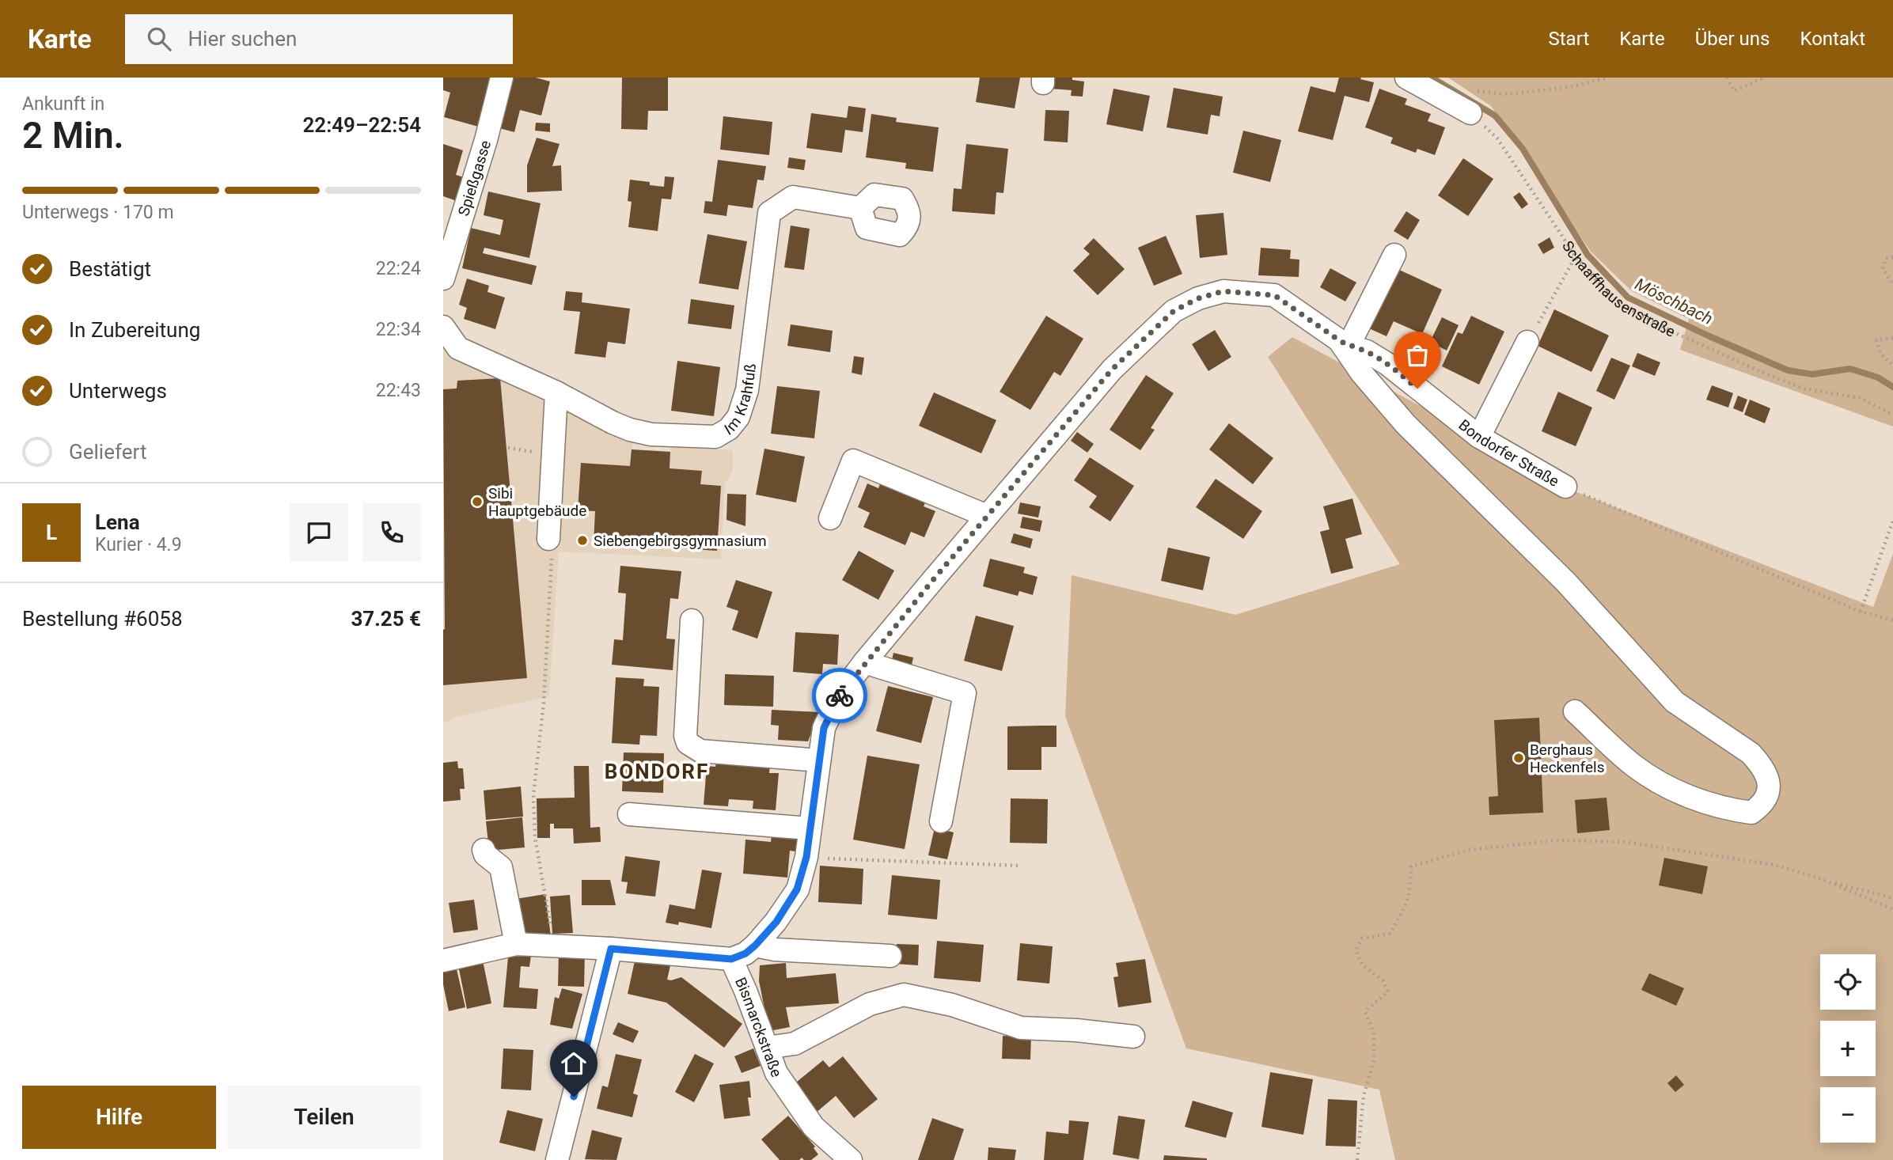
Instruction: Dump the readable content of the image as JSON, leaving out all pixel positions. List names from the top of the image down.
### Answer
{
  "streets": {
    "street": [
      "Spießgasse",
      "Im Krahfuß",
      "Bondorfer Straße",
      "Bismarckstraße"
    ],
    "path": ["Schaaffhausenstraße"]
  },
  "crossings": [
    ["Bondorfer Straße", "Bismarckstraße"]
  ],
  "districts": ["BONDORF"],
  "water": ["Möschbach"],
  "places": ["Sibi Hauptgebäude", "Siebengebirgsgymnasium", "Berghaus Heckenfels"],
  "page": {
    "header": "Karte",
    "search": "Hier suchen",
    "nav": [
      "Start",
      "Karte",
      "Über uns",
      "Kontakt"
    ],
    "heading": ["2 Min.", "Ankunft in", "22:49–22:54"],
    "panel": [
      "Lena",
      "Kurier · 4.9",
      "Bestellung #6058",
      "37.25 €"
    ],
    "bar": "Unterwegs · 170 m",
    "list": [
      ["Bestätigt", "22:24"],
      ["In Zubereitung", "22:34"],
      ["Unterwegs", "22:43"],
      "Geliefert"
    ],
    "round": "L",
    "map_buttons": ["+", "−"],
    "buttons": ["Hilfe", "Teilen"]
  }
}
